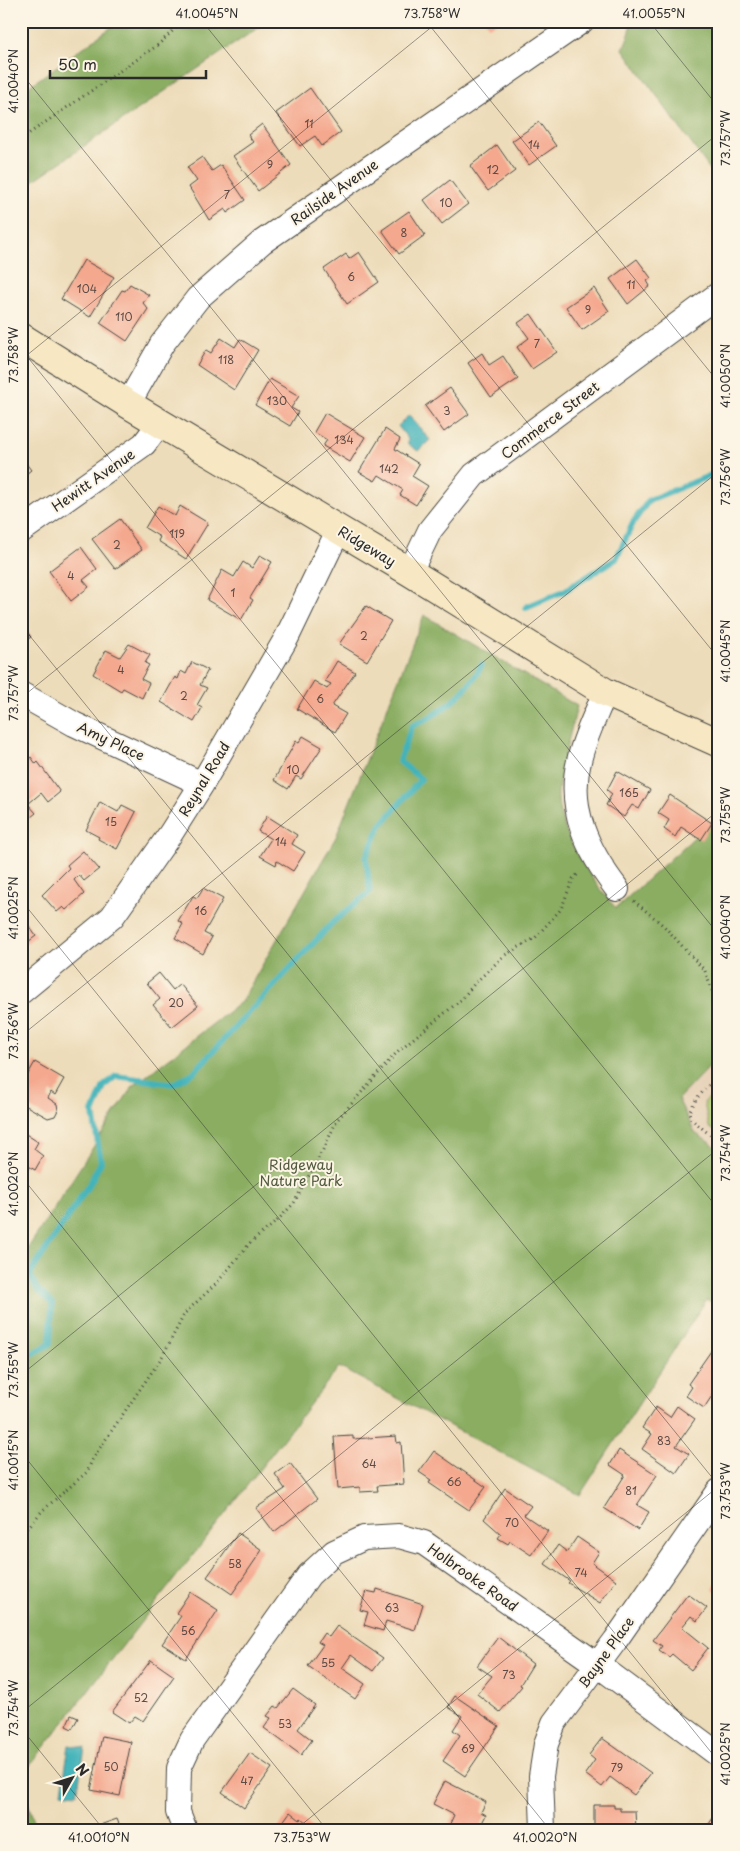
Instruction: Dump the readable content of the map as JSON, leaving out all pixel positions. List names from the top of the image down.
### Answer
{
  "streets": {
    "street": [
      "Railside Avenue",
      "Commerce Street",
      "Hewitt Avenue",
      "Ridgeway",
      "Amy Place",
      "Reynal Road",
      "Holbrooke Road",
      "Bayne Place"
    ]
  },
  "crossings": [
    ["Railside Avenue", "Ridgeway"],
    ["Commerce Street", "Ridgeway"],
    ["Hewitt Avenue", "Ridgeway"],
    ["Ridgeway", "Reynal Road"],
    ["Amy Place", "Reynal Road"],
    ["Holbrooke Road", "Bayne Place"]
  ],
  "parks": ["Ridgeway Nature Park"],
  "house_numbers": [
    "11",
    "14",
    "9",
    "12",
    "7",
    "10",
    "8",
    "6",
    "11",
    "104",
    "9",
    "110",
    "7",
    "118",
    "130",
    "3",
    "134",
    "142",
    "119",
    "2",
    "4",
    "1",
    "2",
    "4",
    "2",
    "6",
    "10",
    "165",
    "15",
    "14",
    "16",
    "20",
    "83",
    "64",
    "66",
    "81",
    "70",
    "58",
    "74",
    "63",
    "56",
    "55",
    "73",
    "52",
    "53",
    "69",
    "50",
    "79",
    "47"
  ],
  "scale_bar": "50 m",
  "north": "top right",
  "coordinates": [
    "41.0045°N",
    "73.758°W",
    "41.0055°N",
    "41.0040°N",
    "73.757°W",
    "41.0050°N",
    "73.756°W",
    "73.755°W",
    "41.0025°N",
    "73.754°W",
    "41.0020°N",
    "41.0015°N",
    "73.753°W",
    "41.0010°N"
  ]
}
